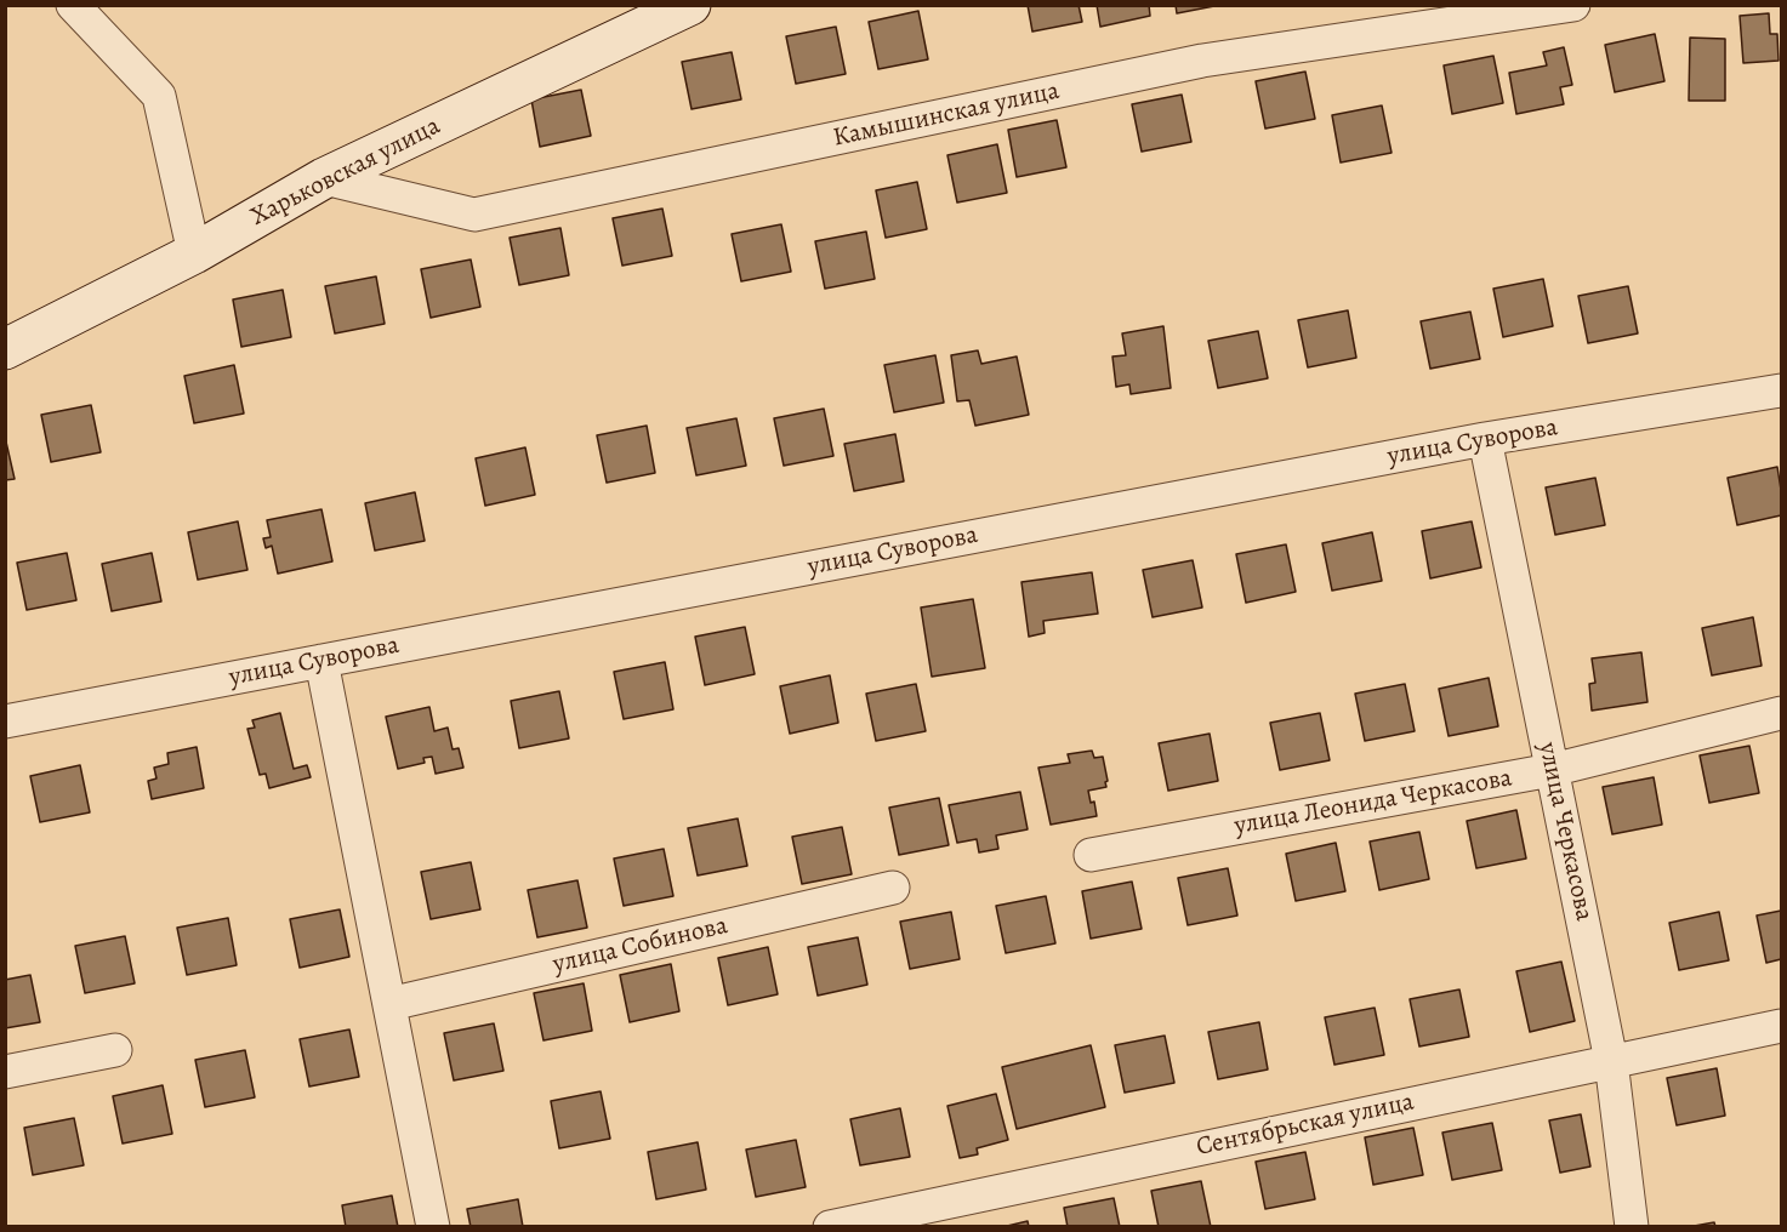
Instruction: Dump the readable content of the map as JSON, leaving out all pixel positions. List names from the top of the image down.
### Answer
{
  "streets": {
    "street": [
      "Камышинская улица",
      "Харьковская улица",
      "улица Суворова",
      "улица Леонида Черкасова",
      "улица Черкасова",
      "улица Собинова",
      "Сентябрьская улица"
    ]
  },
  "crossings": [
    ["Камышинская улица", "Харьковская улица"],
    ["улица Суворова", "улица Черкасова"],
    ["улица Леонида Черкасова", "улица Черкасова"],
    ["улица Черкасова", "Сентябрьская улица"]
  ]
}
